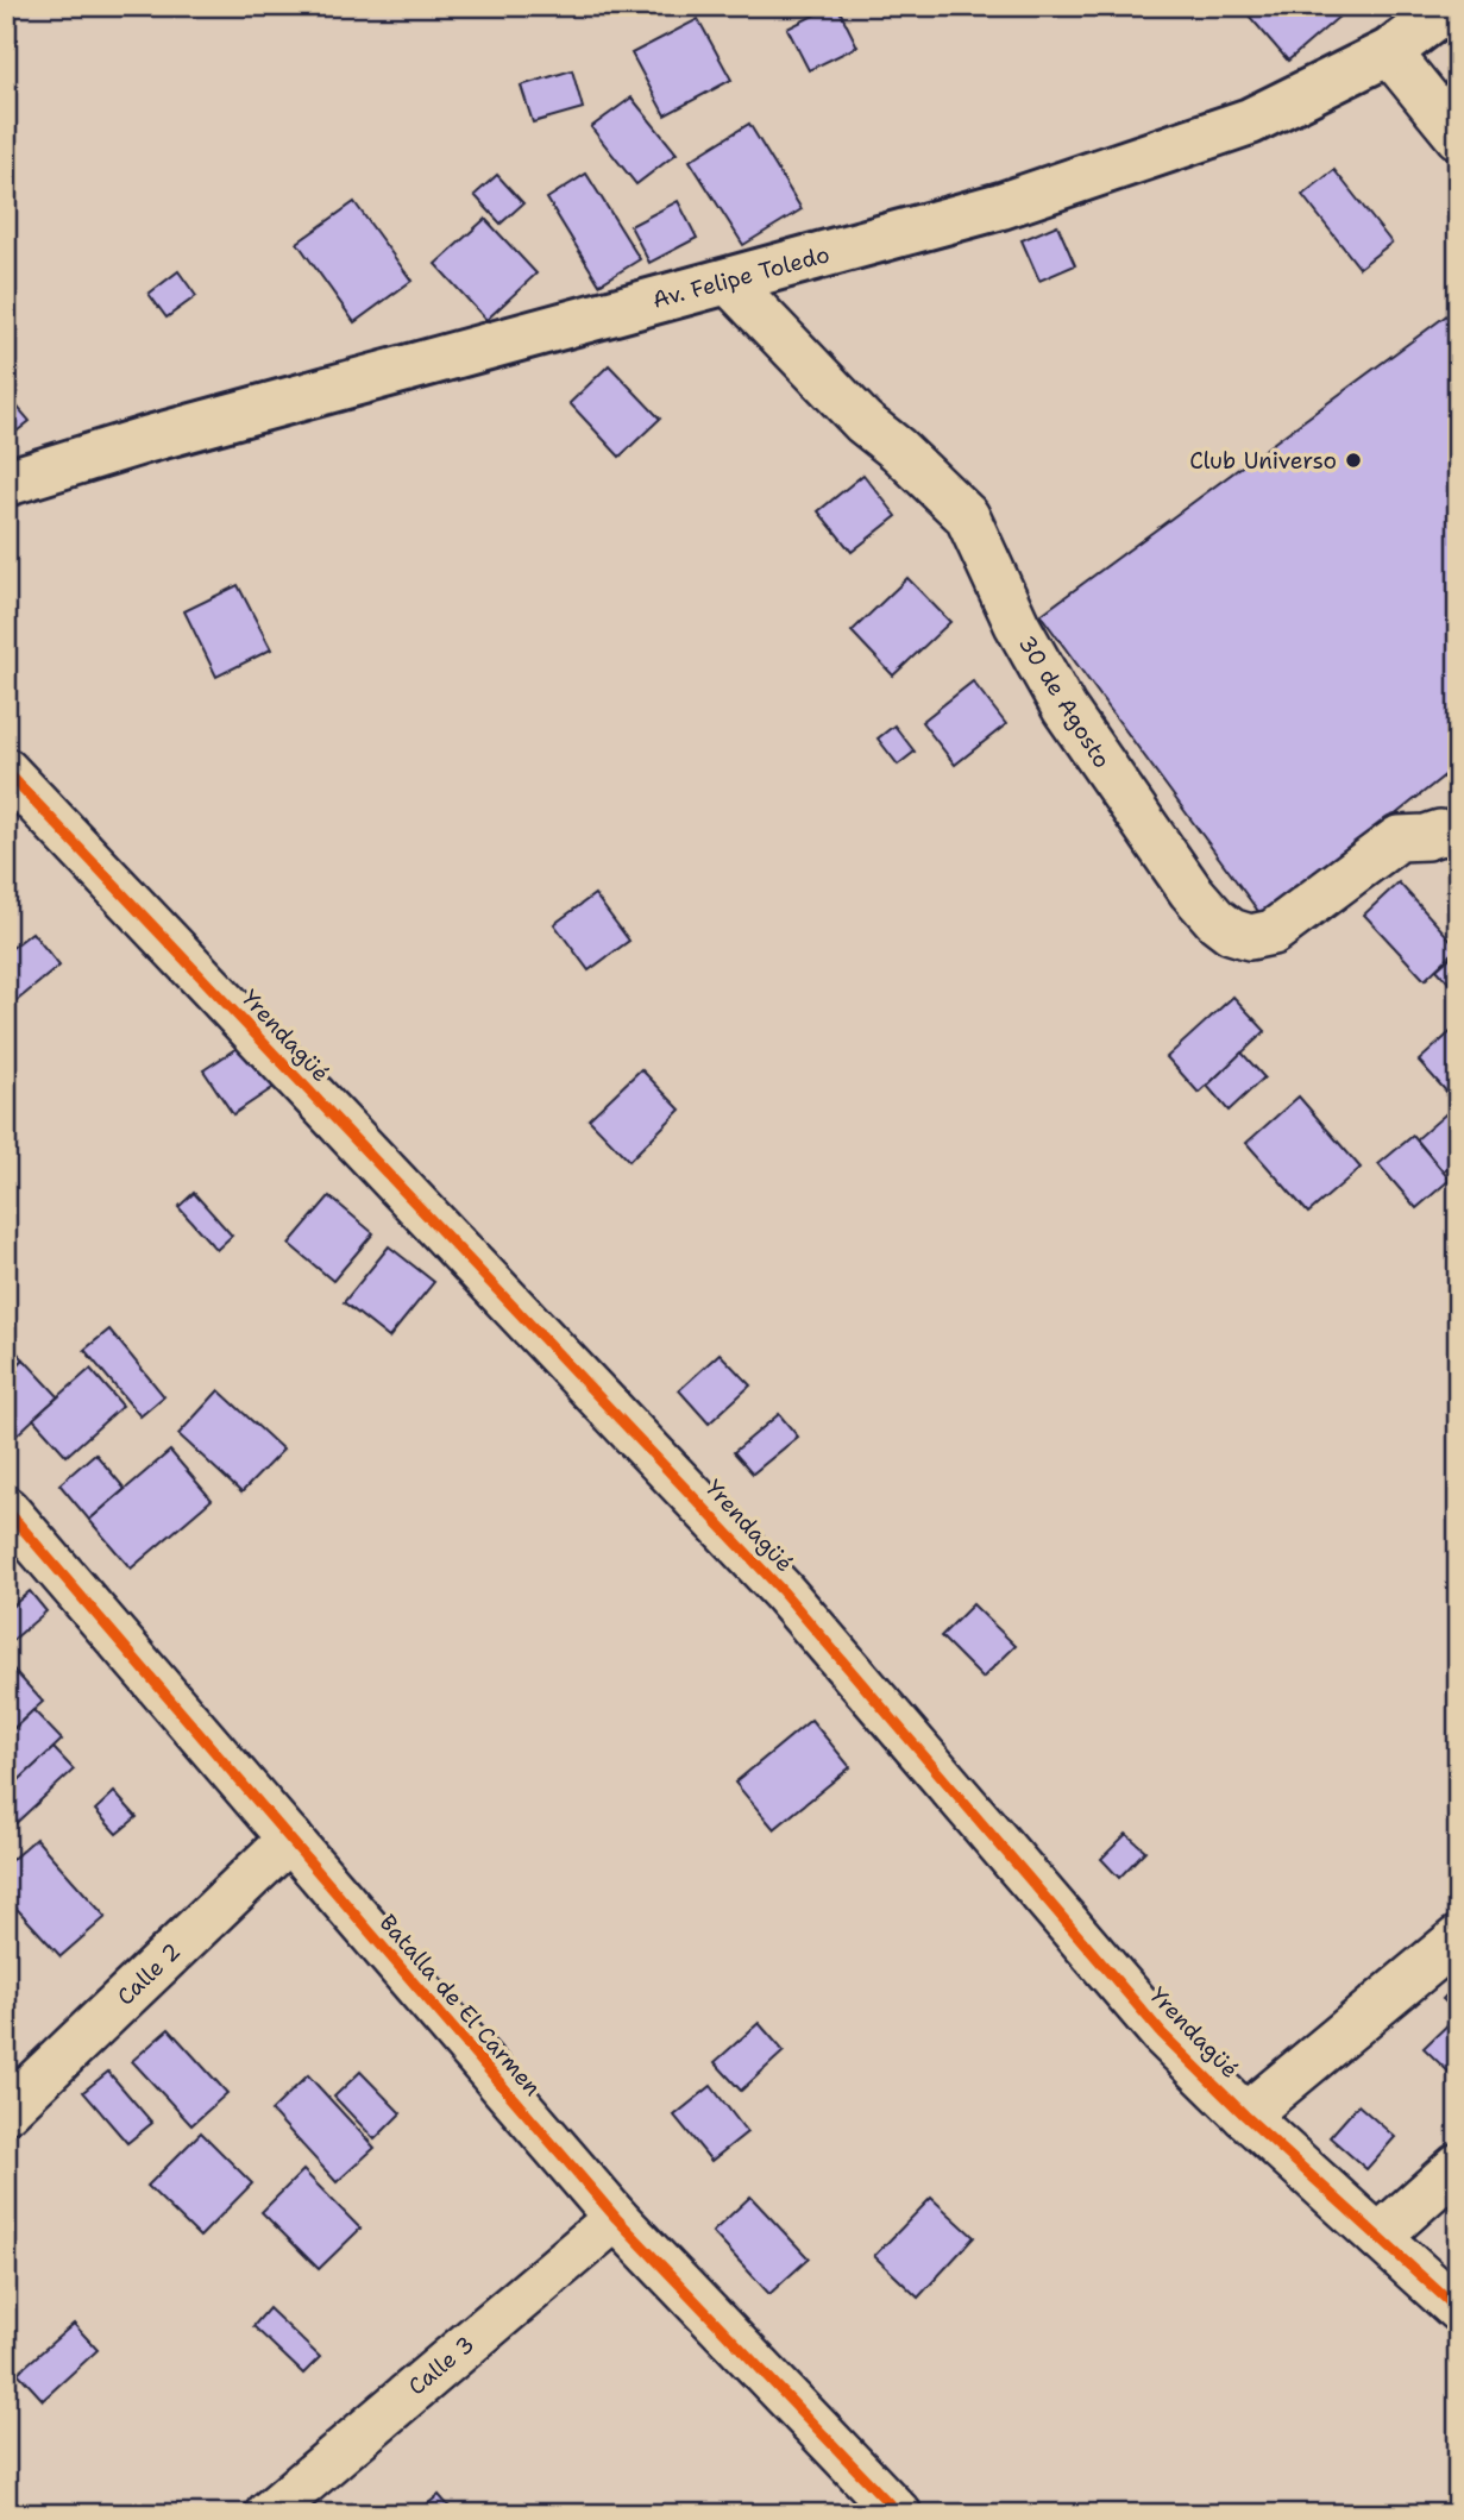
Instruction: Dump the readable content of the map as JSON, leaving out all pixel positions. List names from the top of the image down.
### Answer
{
  "streets": {
    "main road": ["Av. Felipe Toledo"],
    "street": [
      "30 de Agosto",
      "Yrendagüé",
      "Calle 2",
      "Batalla de El Carmen",
      "Calle 3"
    ]
  },
  "crossings": [
    ["Av. Felipe Toledo", "30 de Agosto"],
    ["Calle 2", "Batalla de El Carmen"],
    ["Batalla de El Carmen", "Calle 3"]
  ],
  "places": ["Club Universo"]
}
